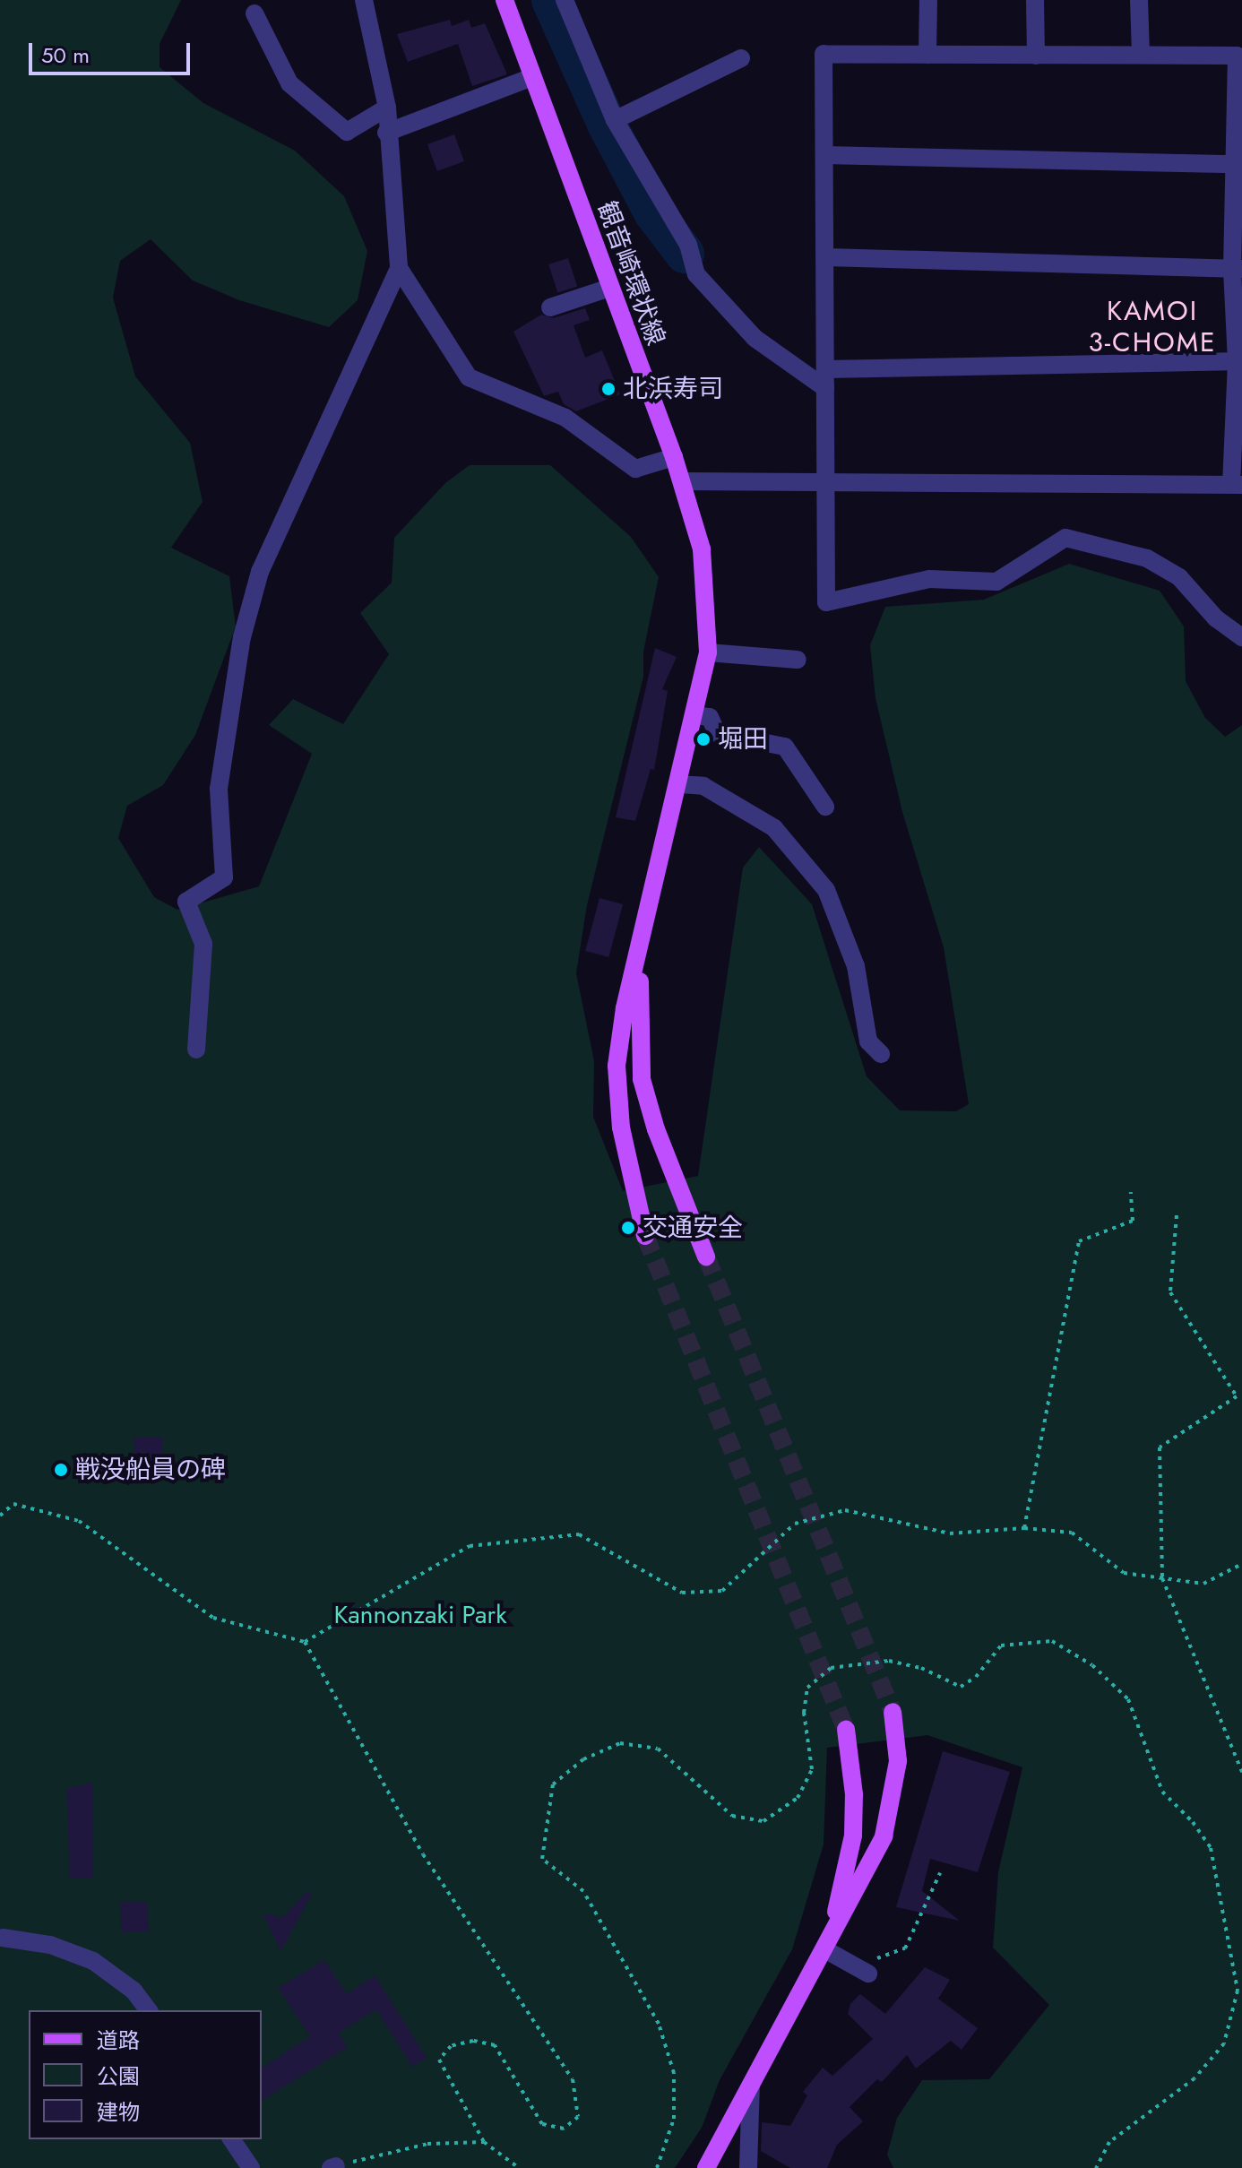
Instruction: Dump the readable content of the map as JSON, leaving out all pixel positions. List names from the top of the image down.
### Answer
{
  "streets": {
    "main road": ["観音崎環状線"]
  },
  "districts": ["KAMOI 3-CHOME"],
  "parks": ["Kannonzaki Park"],
  "places": [
    "北浜寿司",
    "堀田",
    "交通安全",
    "戦没船員の碑"
  ],
  "legend": ["道路", "公園", "建物"],
  "scale_bar": "50 m"
}
